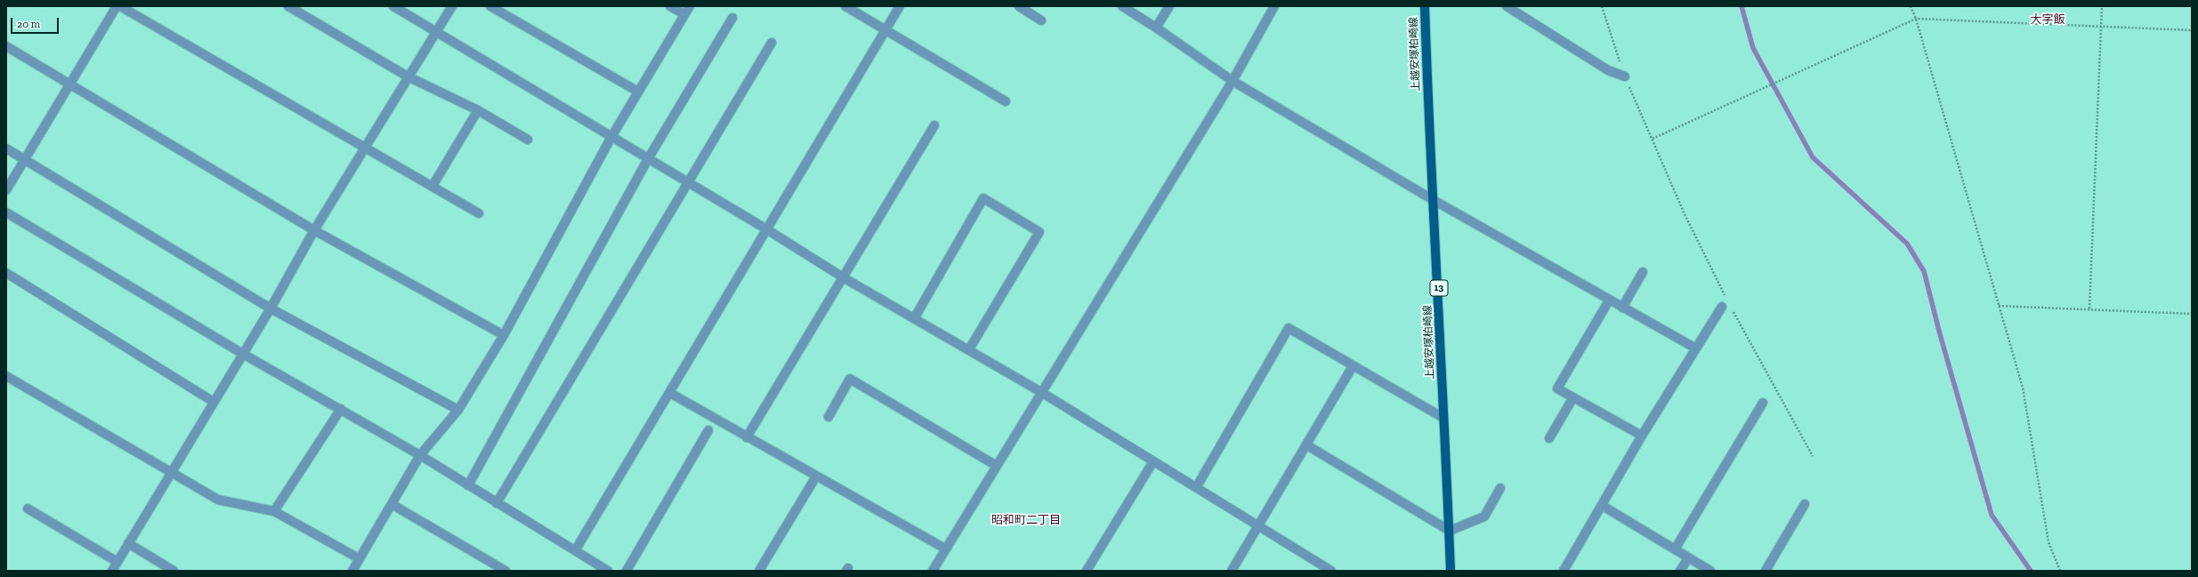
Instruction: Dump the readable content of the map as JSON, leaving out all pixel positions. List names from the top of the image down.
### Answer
{
  "streets": {
    "main road": ["上越安塚柏崎線", "13"]
  },
  "districts": ["大字飯", "昭和町二丁目"],
  "scale_bar": "20 m"
}
